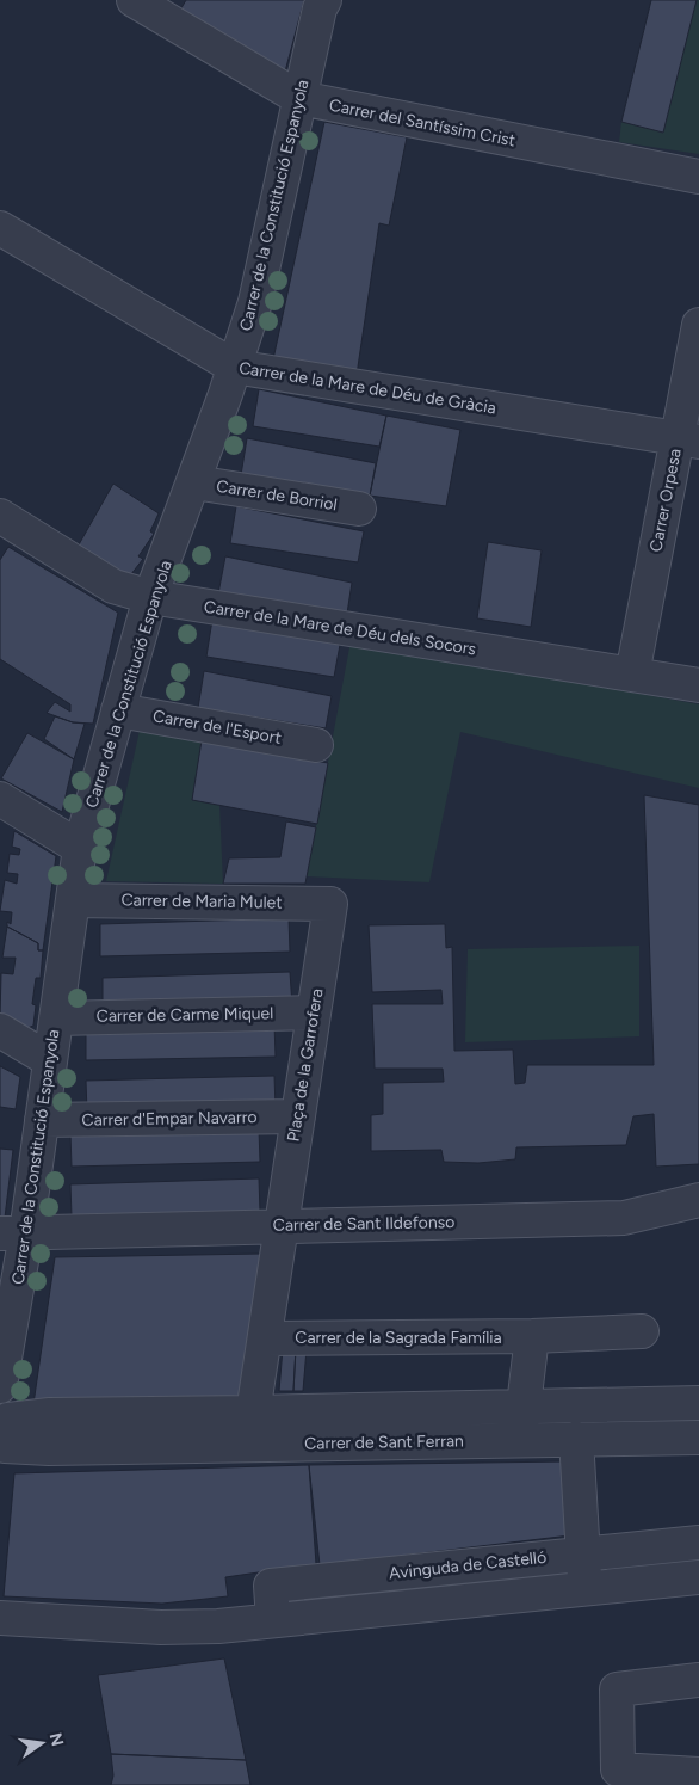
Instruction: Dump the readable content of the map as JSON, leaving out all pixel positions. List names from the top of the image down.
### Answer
{
  "streets": {
    "street": [
      "Carrer del Santíssim Crist",
      "Carrer de la Constitució Espanyola",
      "Carrer de la Mare de Déu de Gràcia",
      "Carrer de Borriol",
      "Carrer Orpesa",
      "Carrer de la Mare de Déu dels Socors",
      "Carrer de l'Esport",
      "Carrer de Maria Mulet",
      "Carrer de Carme Miquel",
      "Plaça de la Garrofera",
      "Carrer d'Empar Navarro",
      "Carrer de Sant Ildefonso",
      "Carrer de la Sagrada Família",
      "Carrer de Sant Ferran",
      "Avinguda de Castelló"
    ]
  },
  "crossings": [
    ["Carrer del Santíssim Crist", "Carrer de la Constitució Espanyola"],
    ["Carrer de la Constitució Espanyola", "Carrer de la Mare de Déu de Gràcia"],
    ["Carrer de la Constitució Espanyola", "Carrer de Borriol"],
    ["Carrer de la Constitució Espanyola", "Carrer de la Mare de Déu dels Socors"],
    ["Carrer de la Constitució Espanyola", "Carrer de l'Esport"],
    ["Carrer de la Constitució Espanyola", "Carrer de Maria Mulet"],
    ["Carrer de la Constitució Espanyola", "Carrer de Carme Miquel"],
    ["Carrer de la Constitució Espanyola", "Carrer d'Empar Navarro"],
    ["Carrer de la Constitució Espanyola", "Carrer de Sant Ildefonso"],
    ["Carrer de la Constitució Espanyola", "Carrer de Sant Ferran"],
    ["Carrer de la Mare de Déu de Gràcia", "Carrer Orpesa"],
    ["Carrer Orpesa", "Carrer de la Mare de Déu dels Socors"],
    ["Carrer de Maria Mulet", "Plaça de la Garrofera"],
    ["Carrer de Carme Miquel", "Plaça de la Garrofera"],
    ["Plaça de la Garrofera", "Carrer d'Empar Navarro"],
    ["Plaça de la Garrofera", "Carrer de Sant Ildefonso"],
    ["Plaça de la Garrofera", "Carrer de la Sagrada Família"],
    ["Plaça de la Garrofera", "Carrer de Sant Ferran"]
  ],
  "north": "right"
}
